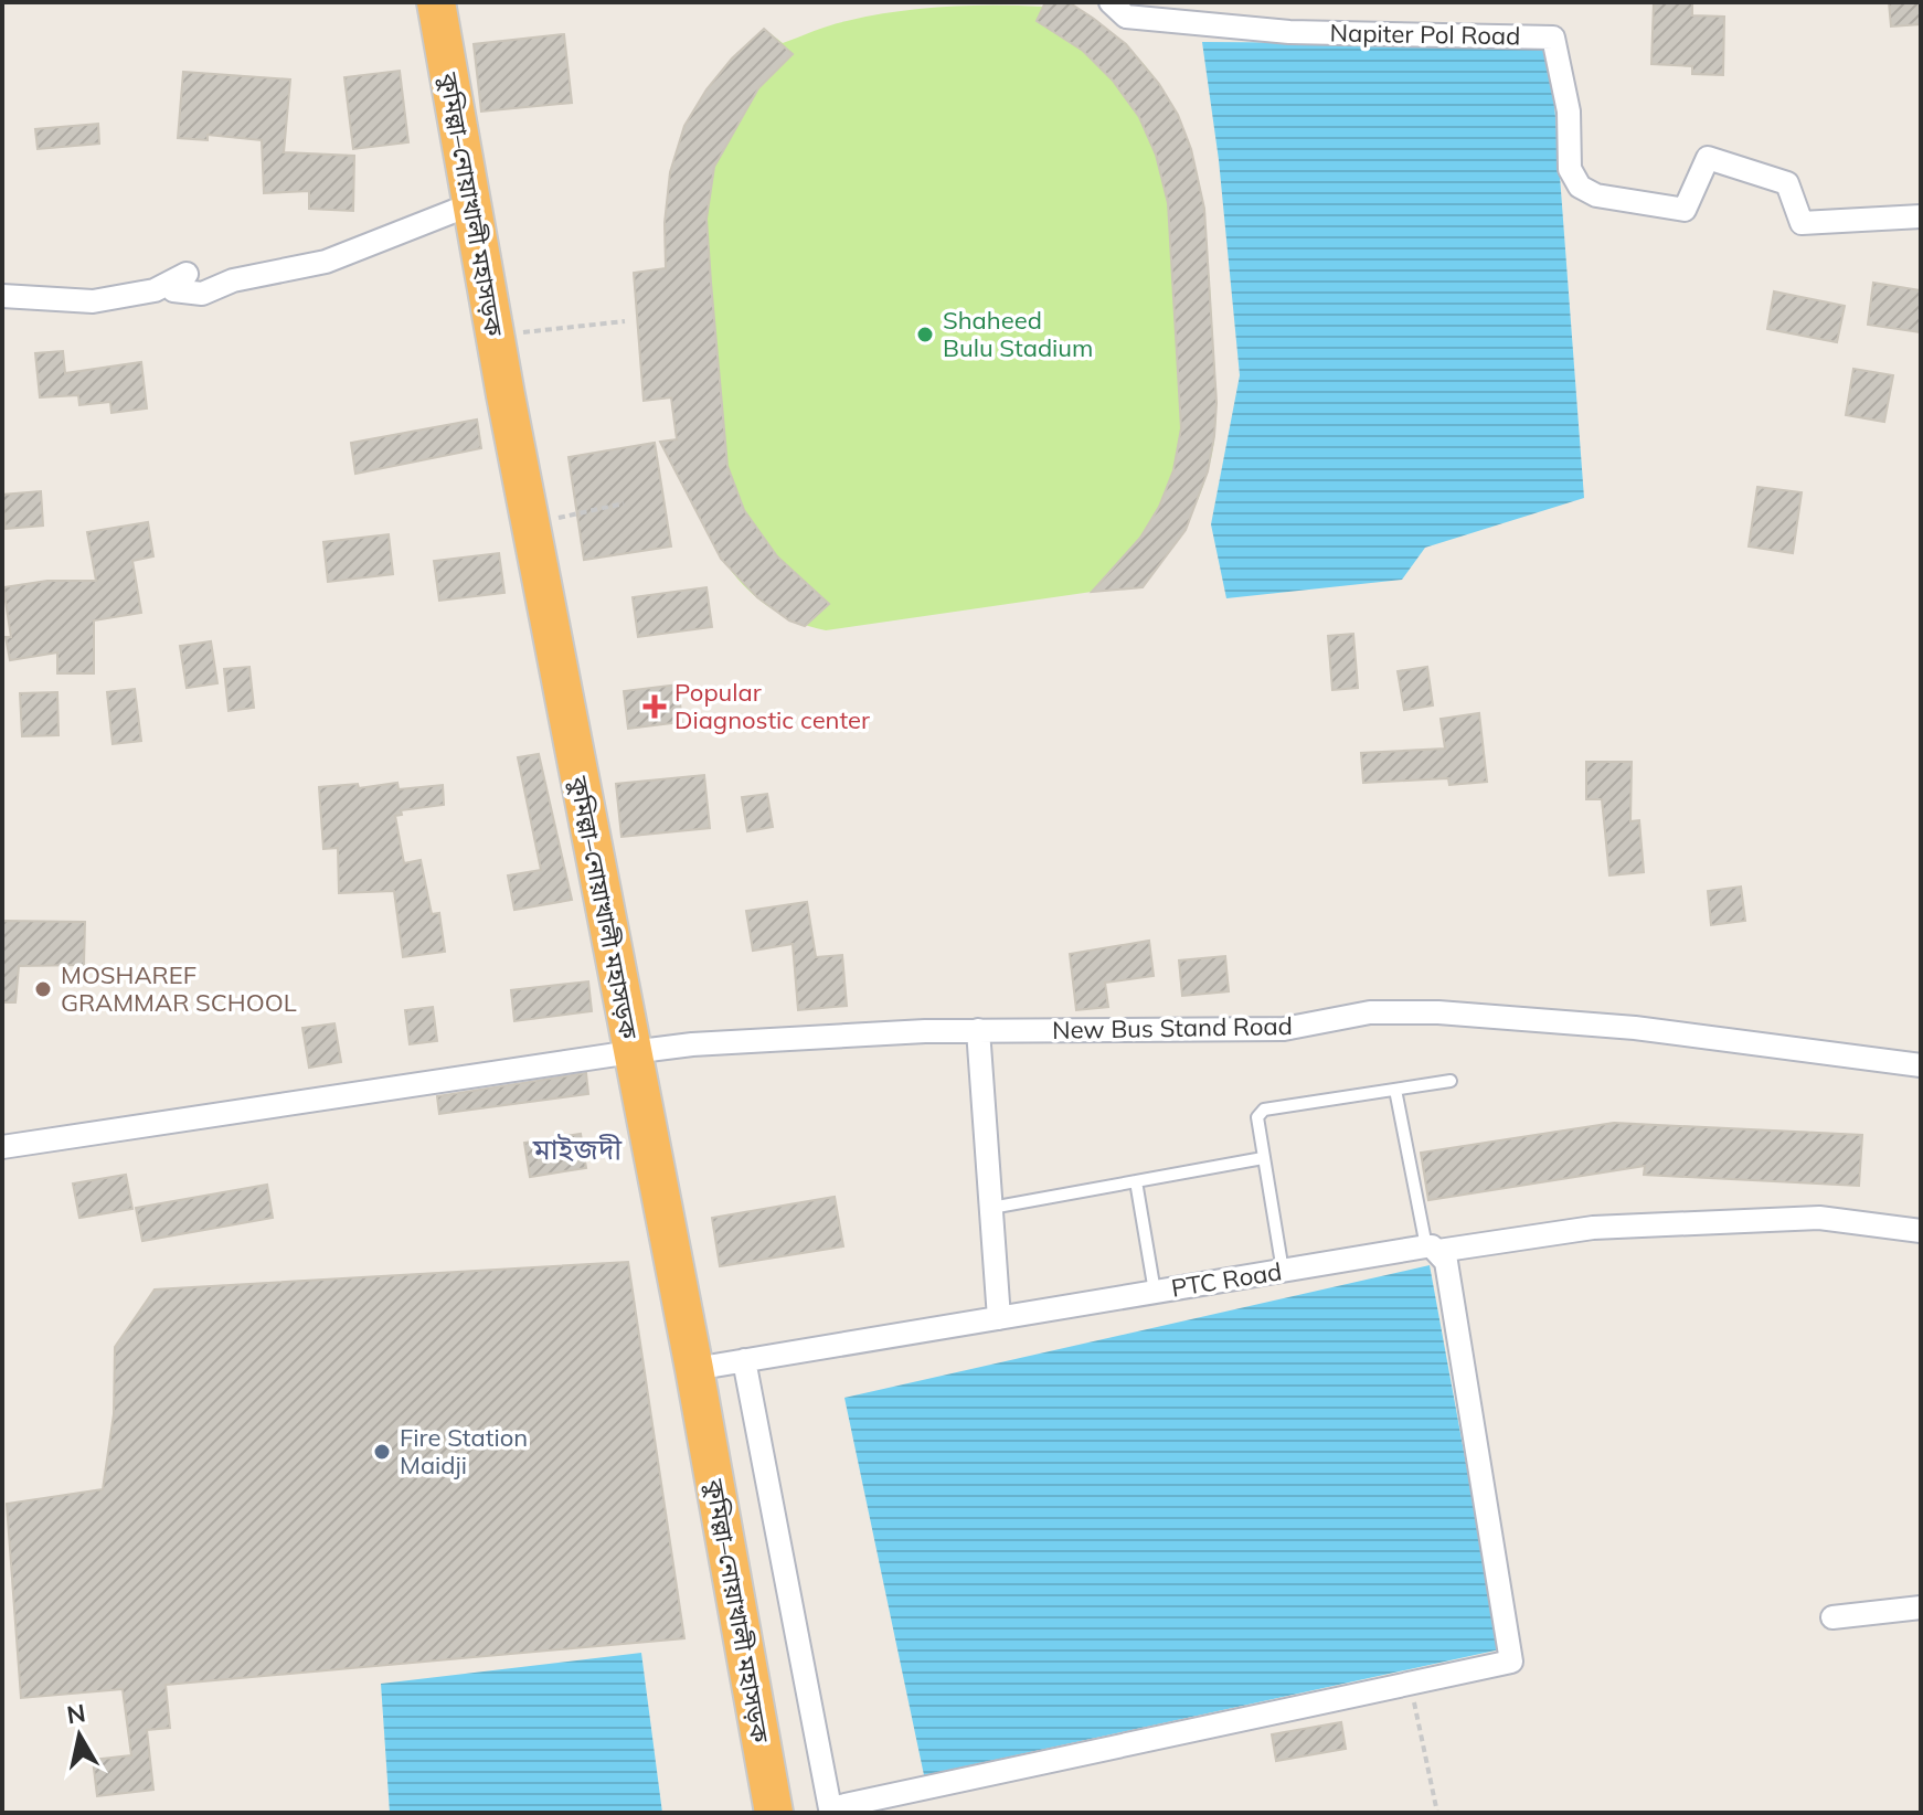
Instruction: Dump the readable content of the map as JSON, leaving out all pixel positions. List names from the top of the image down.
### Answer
{
  "streets": {
    "highway": ["কুমিল্লা–নোয়াখালী মহাসড়ক"],
    "street": ["Napiter Pol Road", "New Bus Stand Road", "PTC Road"]
  },
  "crossings": [
    ["কুমিল্লা–নোয়াখালী মহাসড়ক", "New Bus Stand Road"],
    ["কুমিল্লা–নোয়াখালী মহাসড়ক", "PTC Road"]
  ],
  "districts": ["মাইজদী"],
  "places": {
    "other": ["Shaheed Bulu Stadium", "MOSHAREF GRAMMAR SCHOOL", "Fire Station Maidji"],
    "health": ["Popular Diagnostic center"]
  },
  "north": "top"
}
